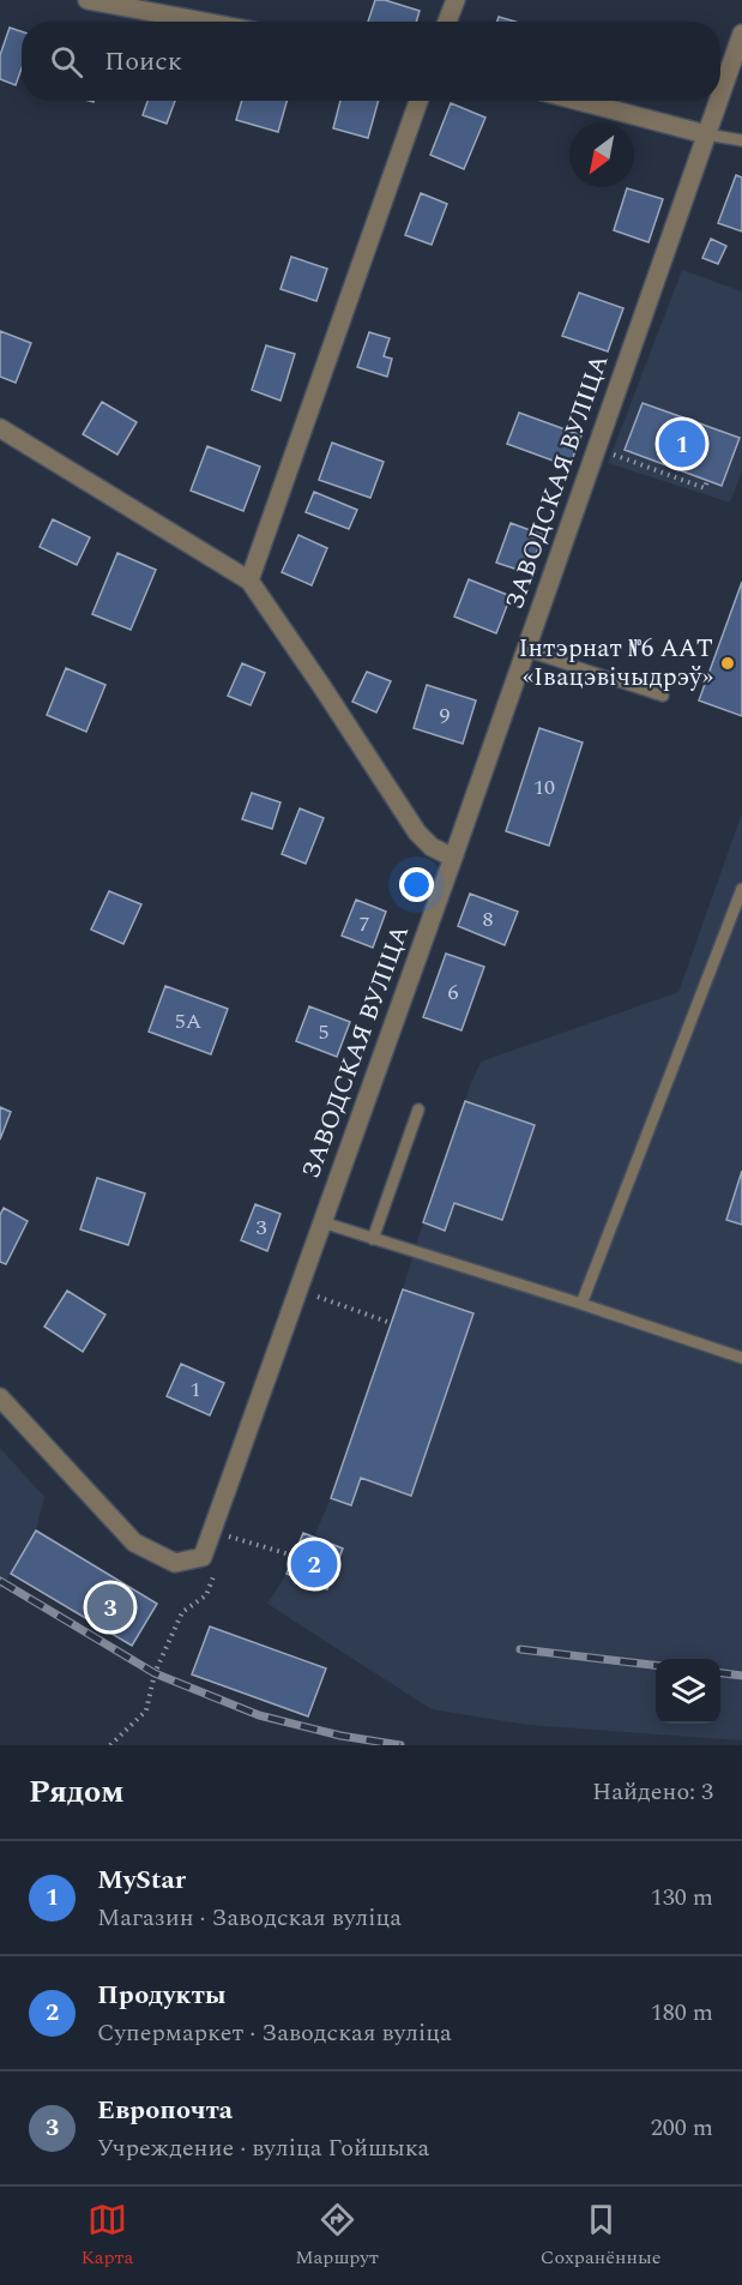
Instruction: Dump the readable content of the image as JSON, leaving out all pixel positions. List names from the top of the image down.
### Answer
{
  "streets": {
    "street": ["ЗАВОДСКАЯ ВУЛІЦА"]
  },
  "places": ["Інтэрнат №6 ААТ «Івацэвічыдрэў»"],
  "house_numbers": [
    "9",
    "10",
    "8",
    "7",
    "6",
    "5А",
    "5",
    "3",
    "1"
  ],
  "north": "bottom left",
  "page": {
    "search": "Поиск",
    "pins": ["1", "2", "3"],
    "heading": ["Рядом", "Найдено: 3"],
    "list": [
      {
        "mark": "1",
        "name": "MyStar",
        "note": "Магазин · Заводская вуліца",
        "value": "130 m"
      },
      {
        "mark": "2",
        "name": "Продукты",
        "note": "Супермаркет · Заводская вуліца",
        "value": "180 m"
      },
      {
        "mark": "3",
        "name": "Европочта",
        "note": "Учреждение · вуліца Гойшыка",
        "value": "200 m"
      }
    ],
    "nav": ["Карта", "Маршрут", "Сохранённые"]
  }
}
